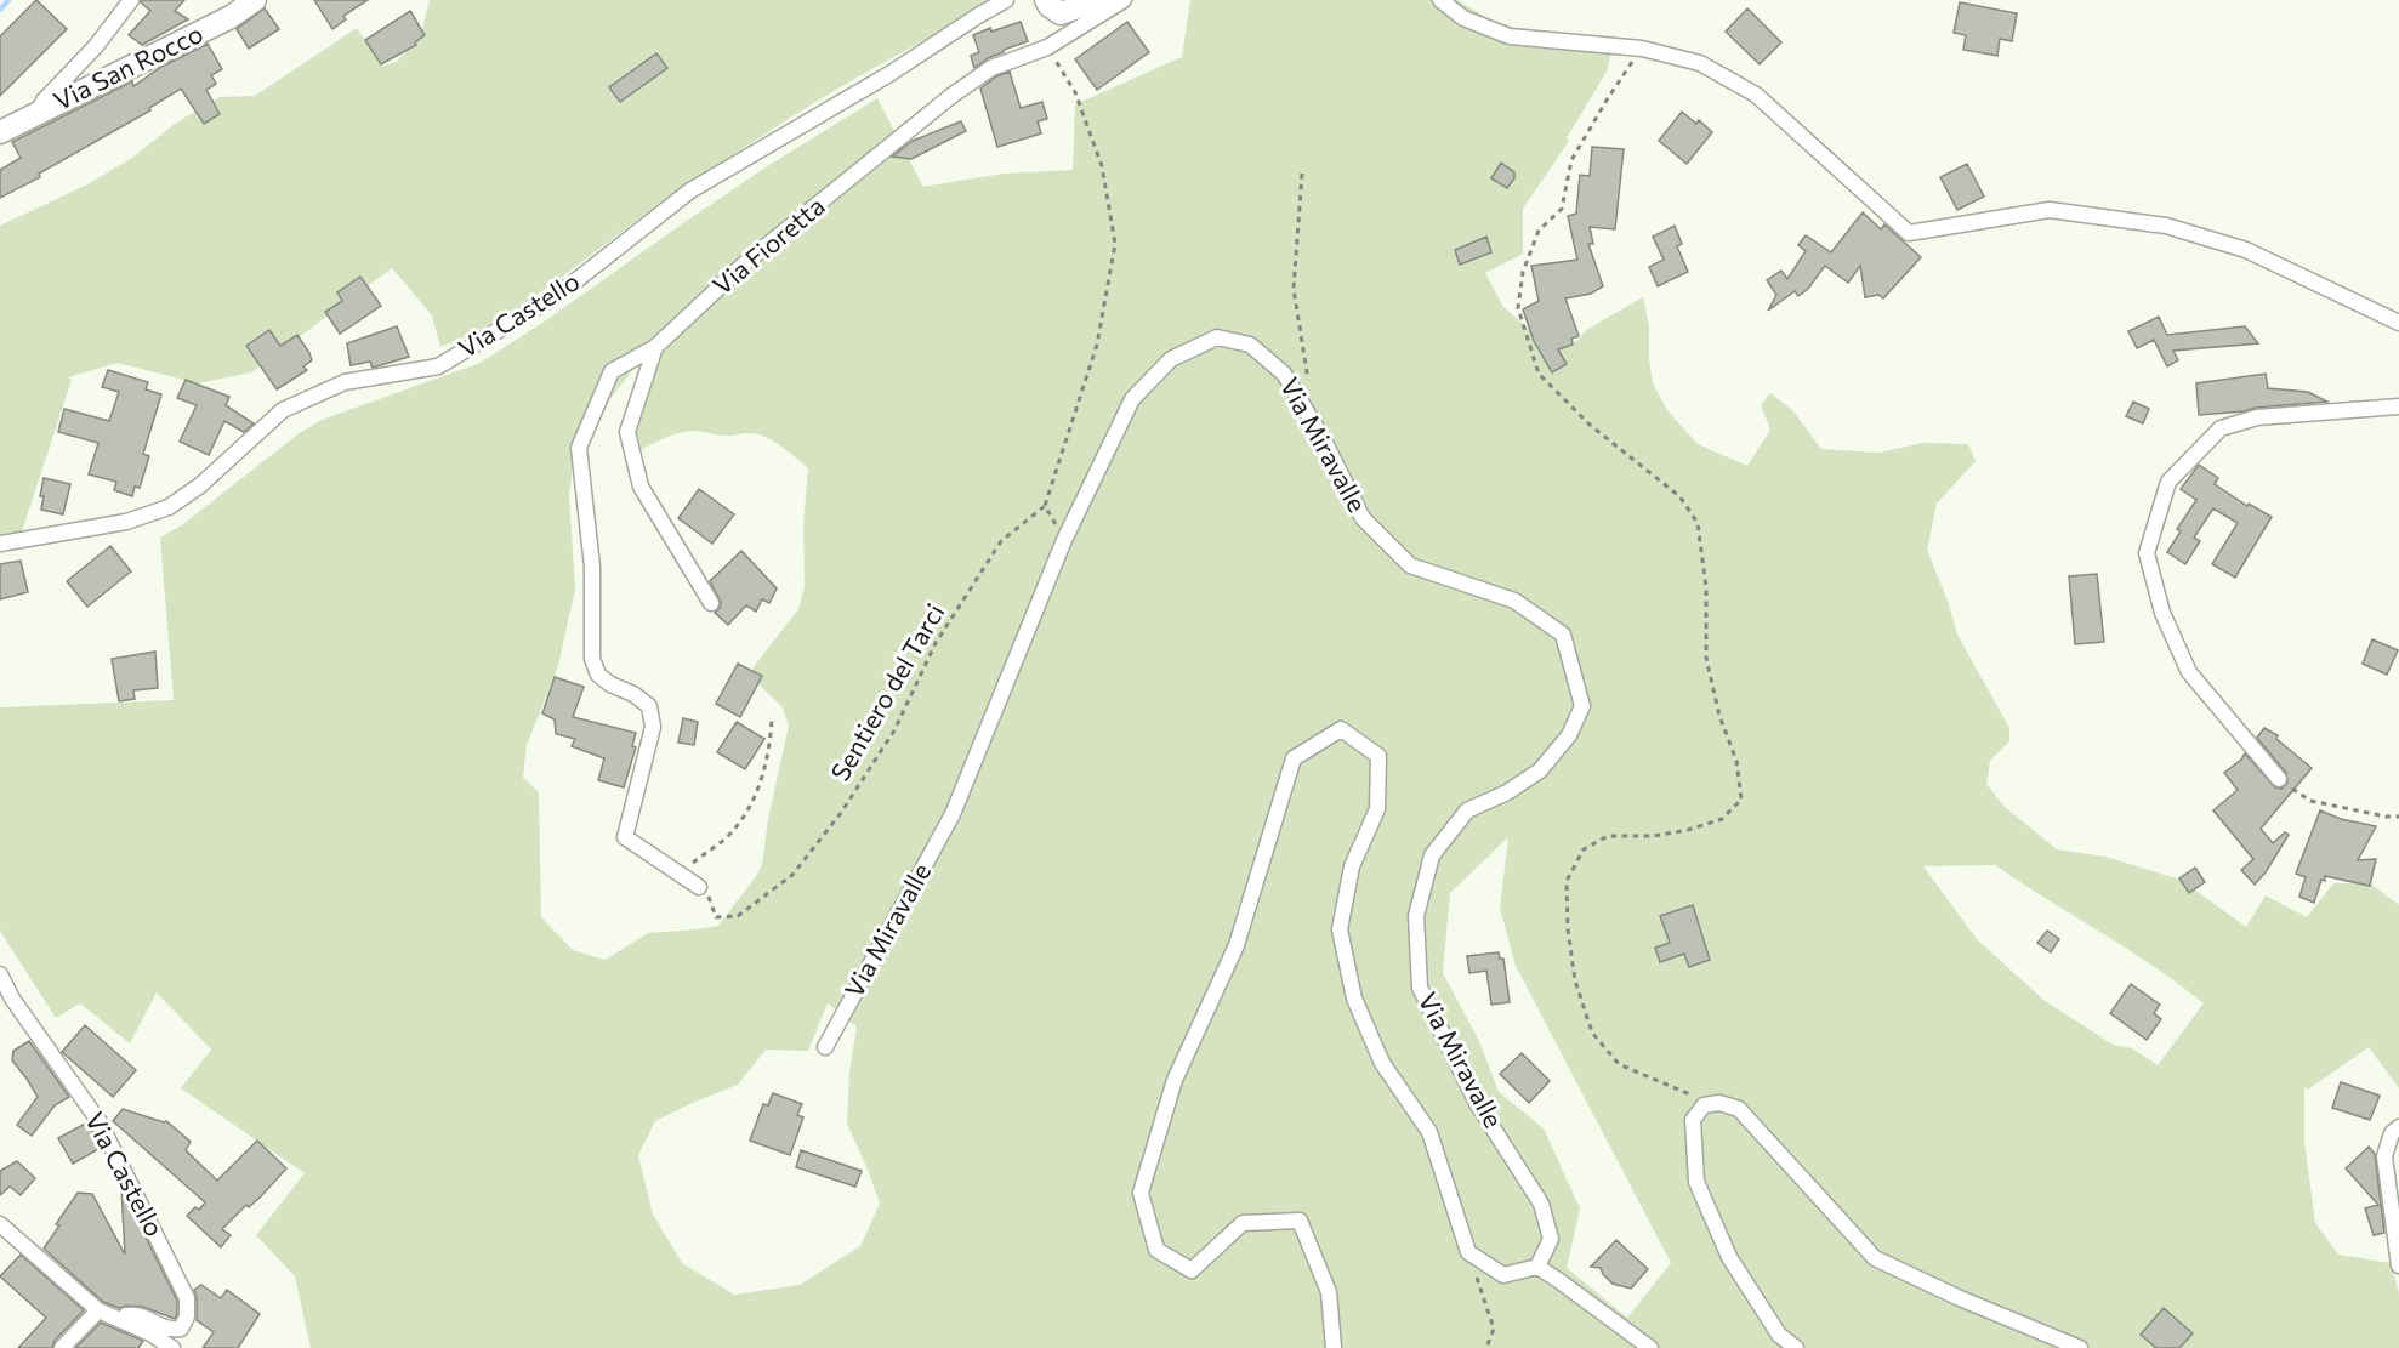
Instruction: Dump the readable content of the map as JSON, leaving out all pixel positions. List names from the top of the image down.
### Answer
{
  "streets": {
    "street": [
      "Via San Rocco",
      "Via Fioretta",
      "Via Castello",
      "Via Miravalle"
    ],
    "path": ["Sentiero del Tarci"]
  }
}
